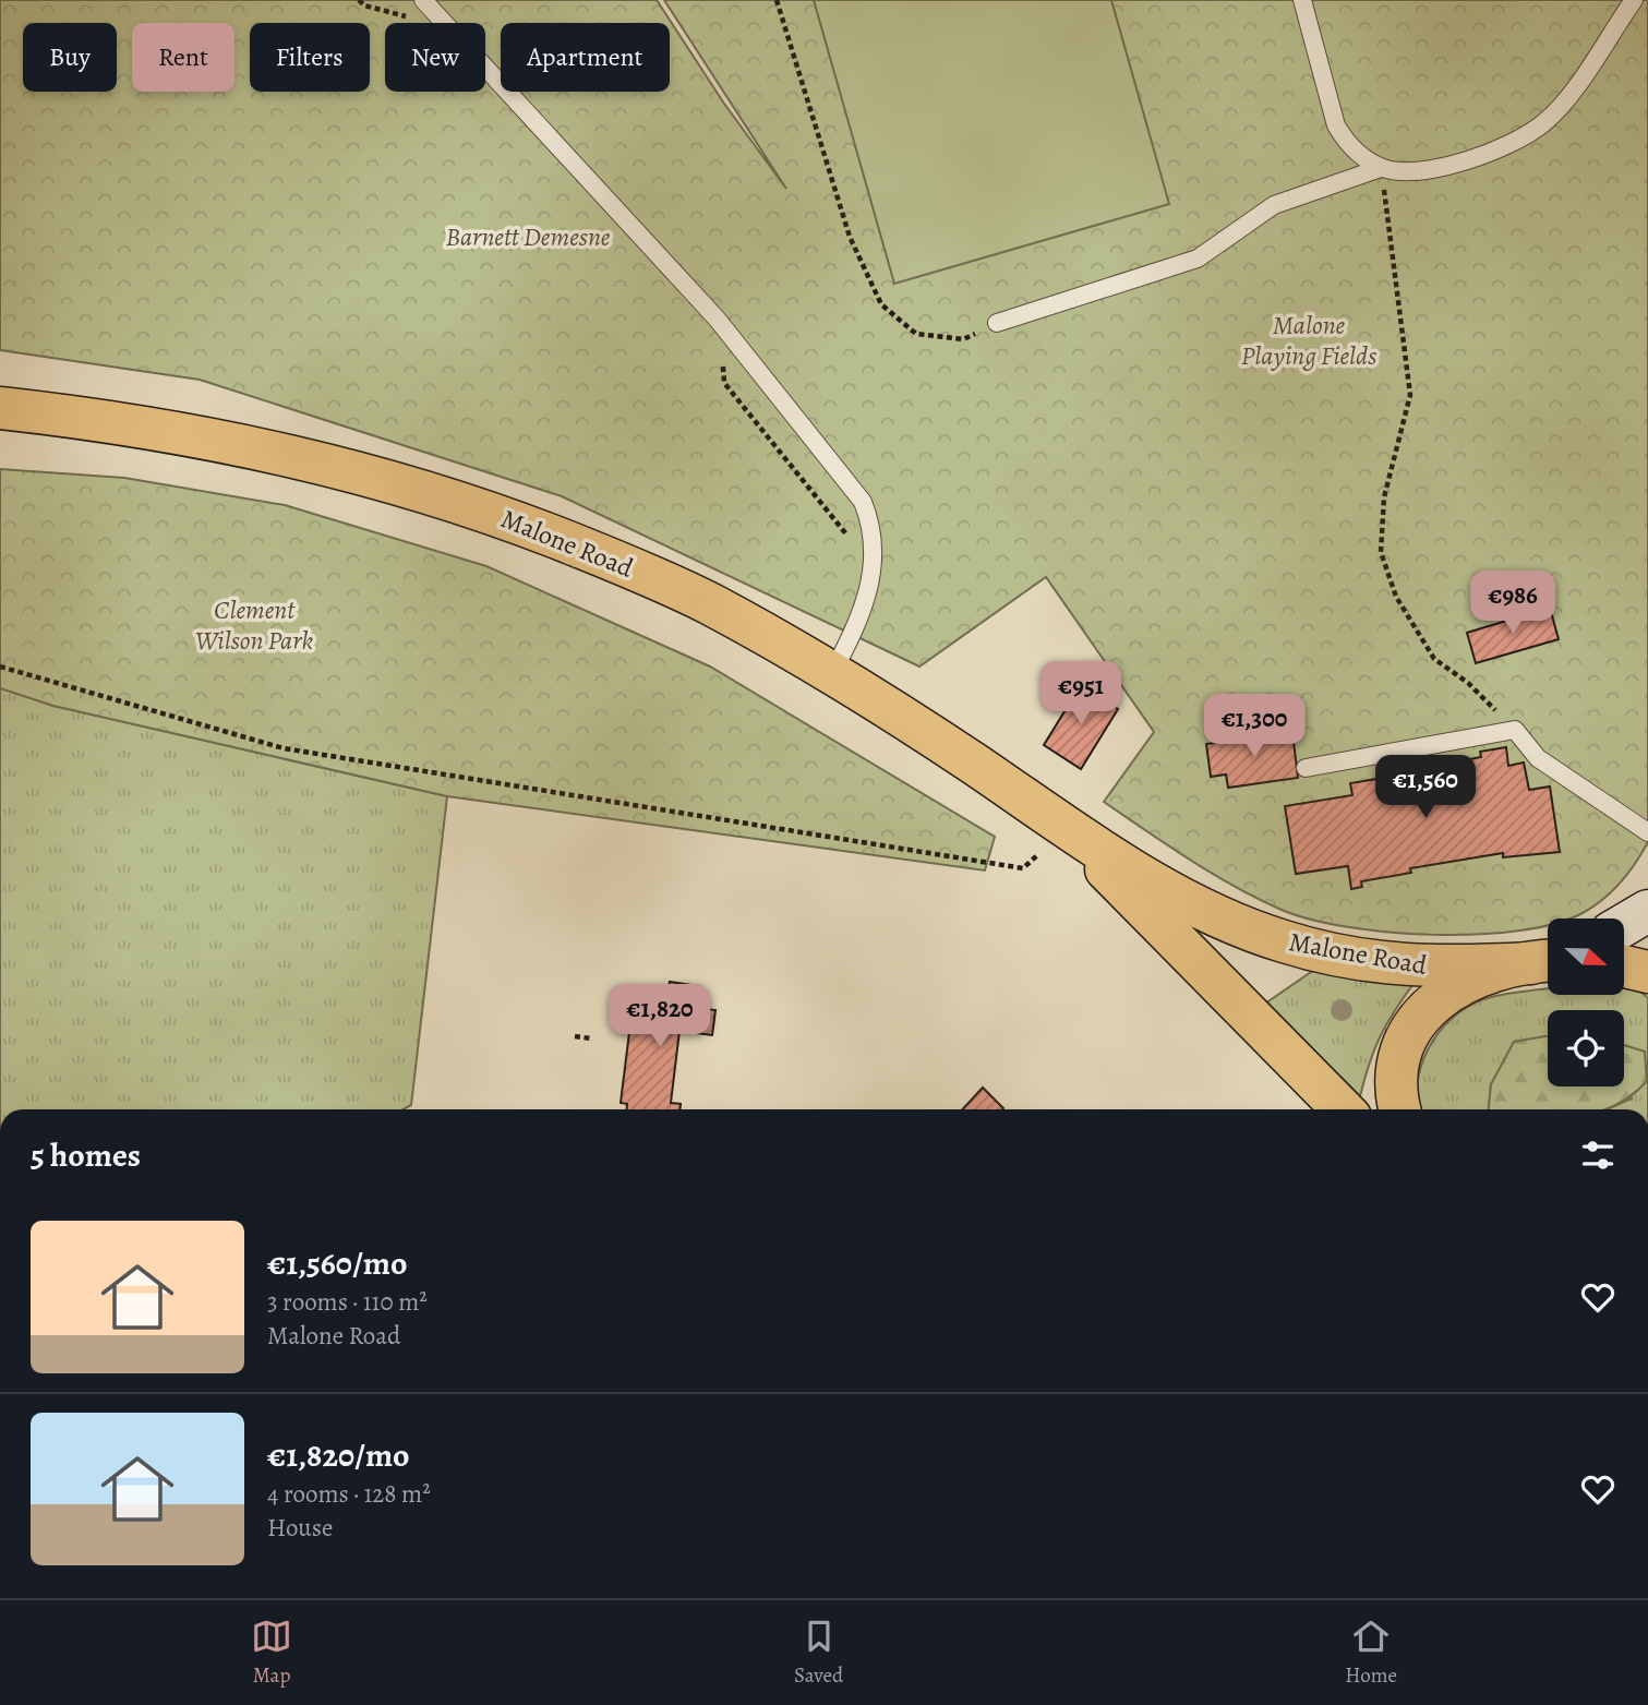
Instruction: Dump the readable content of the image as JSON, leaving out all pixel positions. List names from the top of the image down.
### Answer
{
  "streets": {
    "highway": ["Malone Road"]
  },
  "parks": ["Barnett Demesne", "Malone Playing Fields", "Clement Wilson Park"],
  "north": "right",
  "page": {
    "chip": [
      "Buy",
      "Rent",
      "Filters",
      "New",
      "Apartment"
    ],
    "price": [
      "€986",
      "€951",
      "€1,300",
      "€1,560",
      "€1,820"
    ],
    "heading": "5 homes",
    "list": [
      {
        "name": "€1,560/mo",
        "note": "3 rooms · 110 m² · Malone Road"
      },
      {
        "name": "€1,820/mo",
        "note": "4 rooms · 128 m² · House"
      }
    ],
    "tabs": ["Map", "Saved", "Home"]
  }
}
